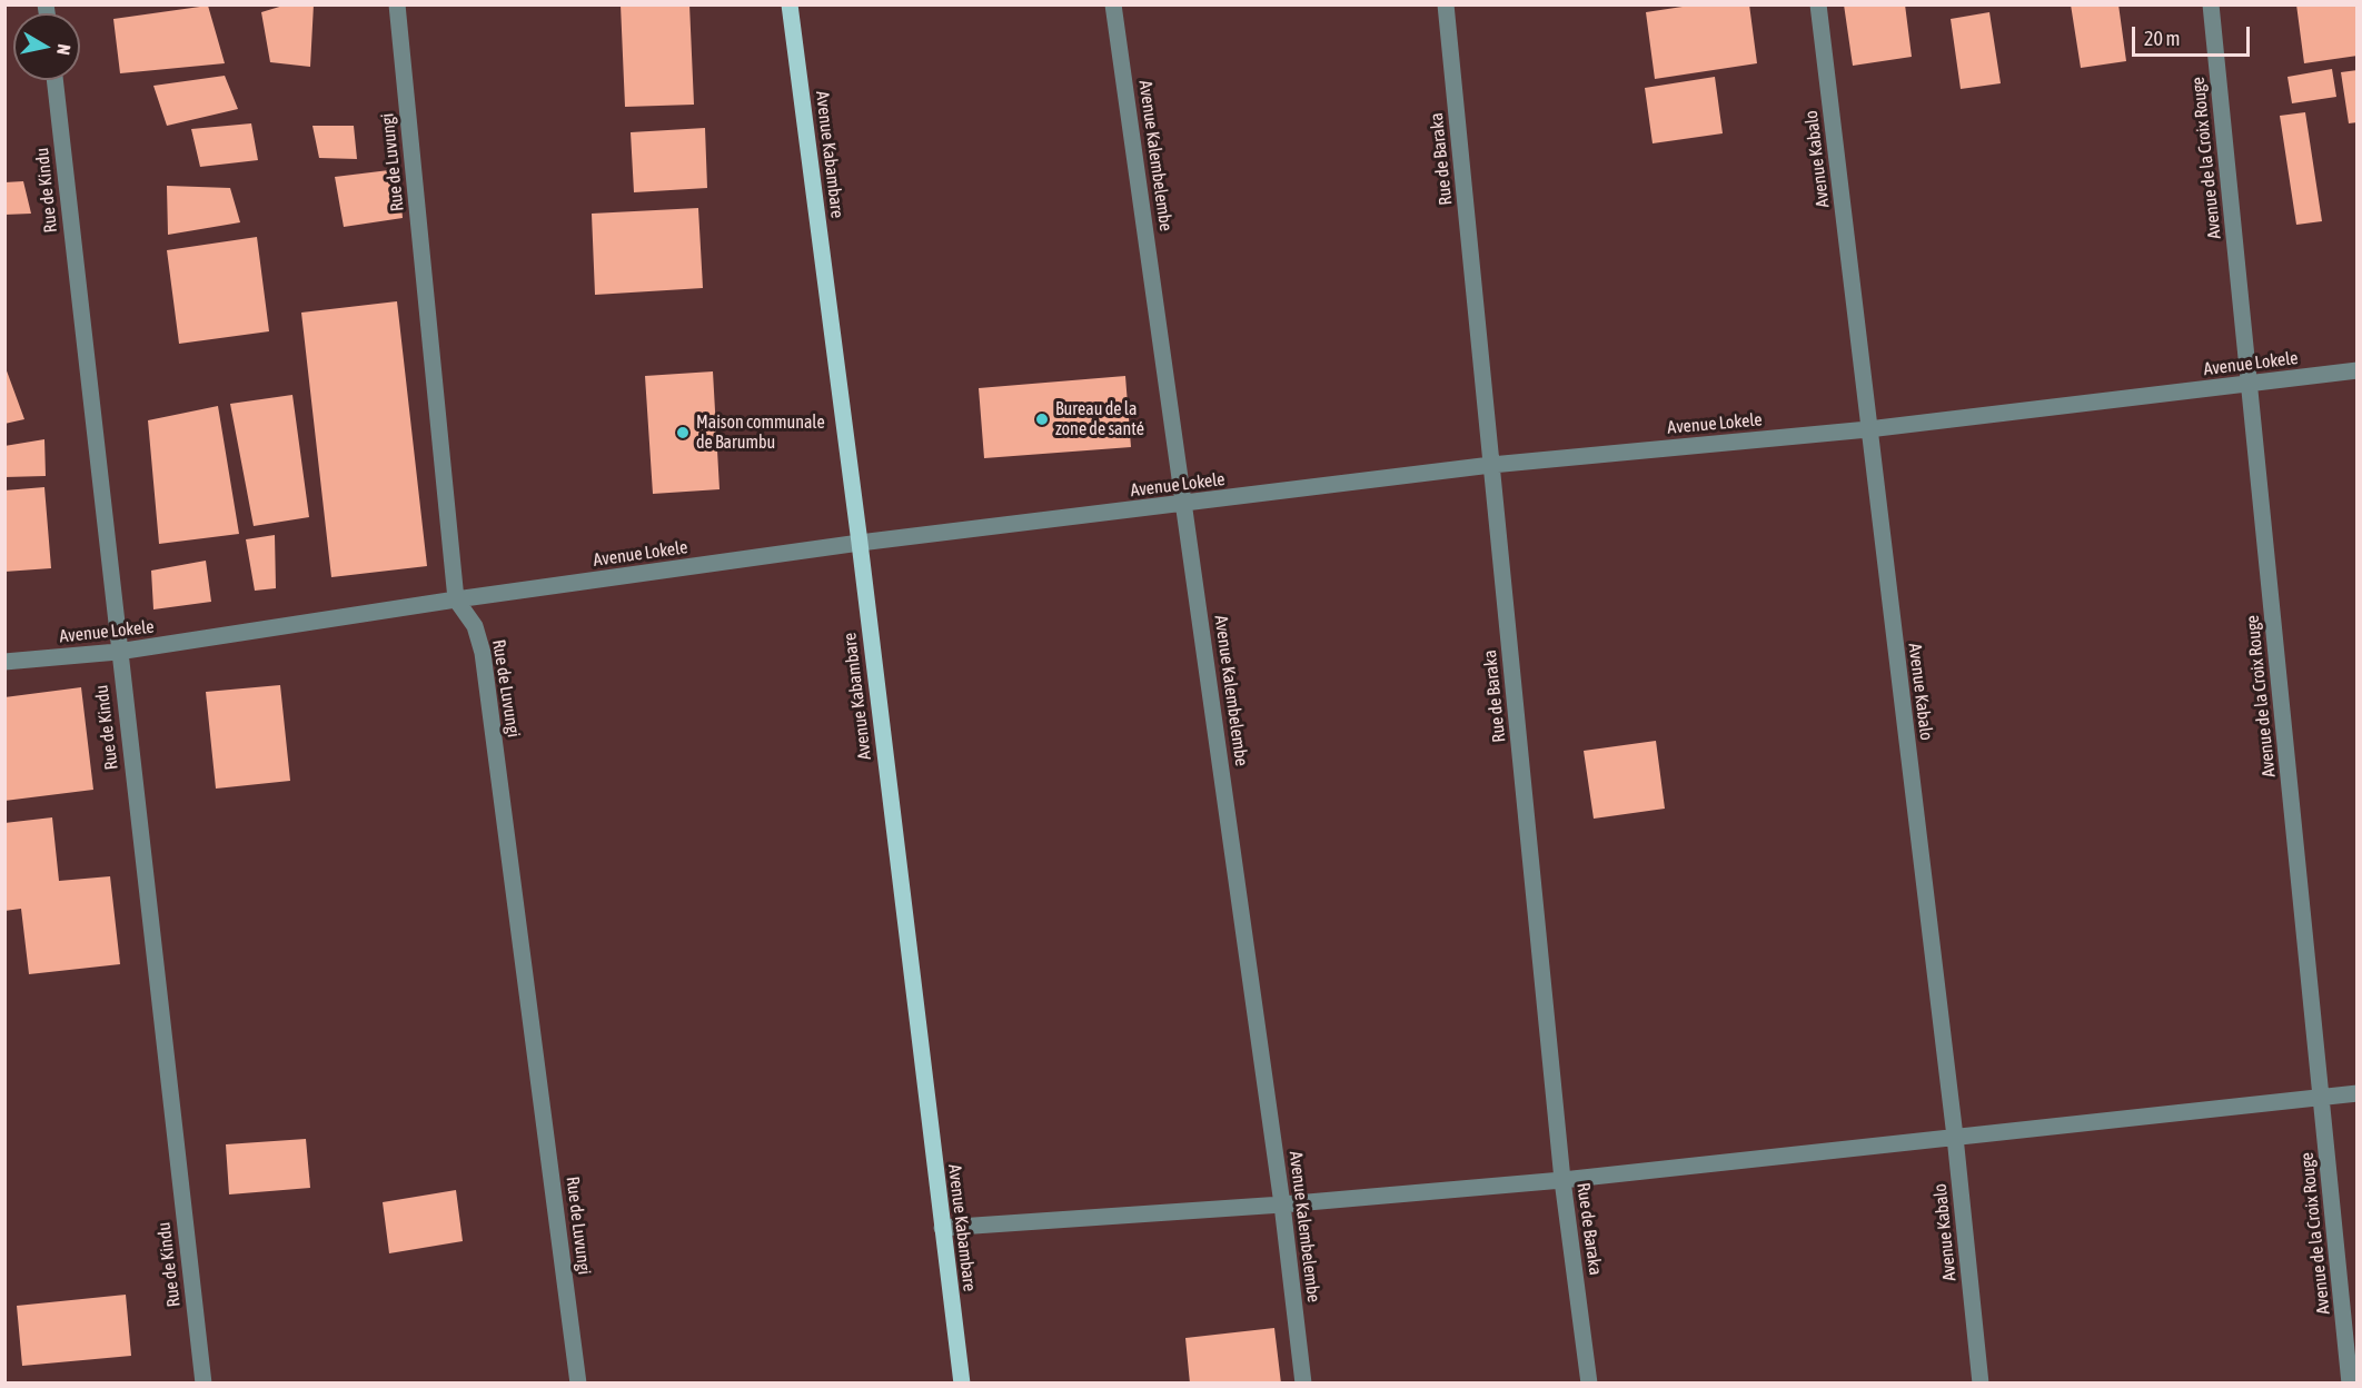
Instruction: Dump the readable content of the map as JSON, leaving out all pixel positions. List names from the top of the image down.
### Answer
{
  "streets": {
    "main road": ["Avenue Kabambare"],
    "street": [
      "Avenue Kalembelembe",
      "Avenue de la Croix Rouge",
      "Rue de Baraka",
      "Avenue Kabalo",
      "Rue de Luvungi",
      "Rue de Kindu",
      "Avenue Lokele"
    ]
  },
  "crossings": [
    ["Avenue Kabambare", "Avenue Lokele"],
    ["Avenue Kalembelembe", "Avenue Lokele"],
    ["Avenue de la Croix Rouge", "Avenue Lokele"],
    ["Rue de Baraka", "Avenue Lokele"],
    ["Avenue Kabalo", "Avenue Lokele"],
    ["Rue de Luvungi", "Avenue Lokele"],
    ["Rue de Kindu", "Avenue Lokele"]
  ],
  "places": ["Bureau de la zone de santé", "Maison communale de Barumbu"],
  "scale_bar": "20 m",
  "north": "right"
}
